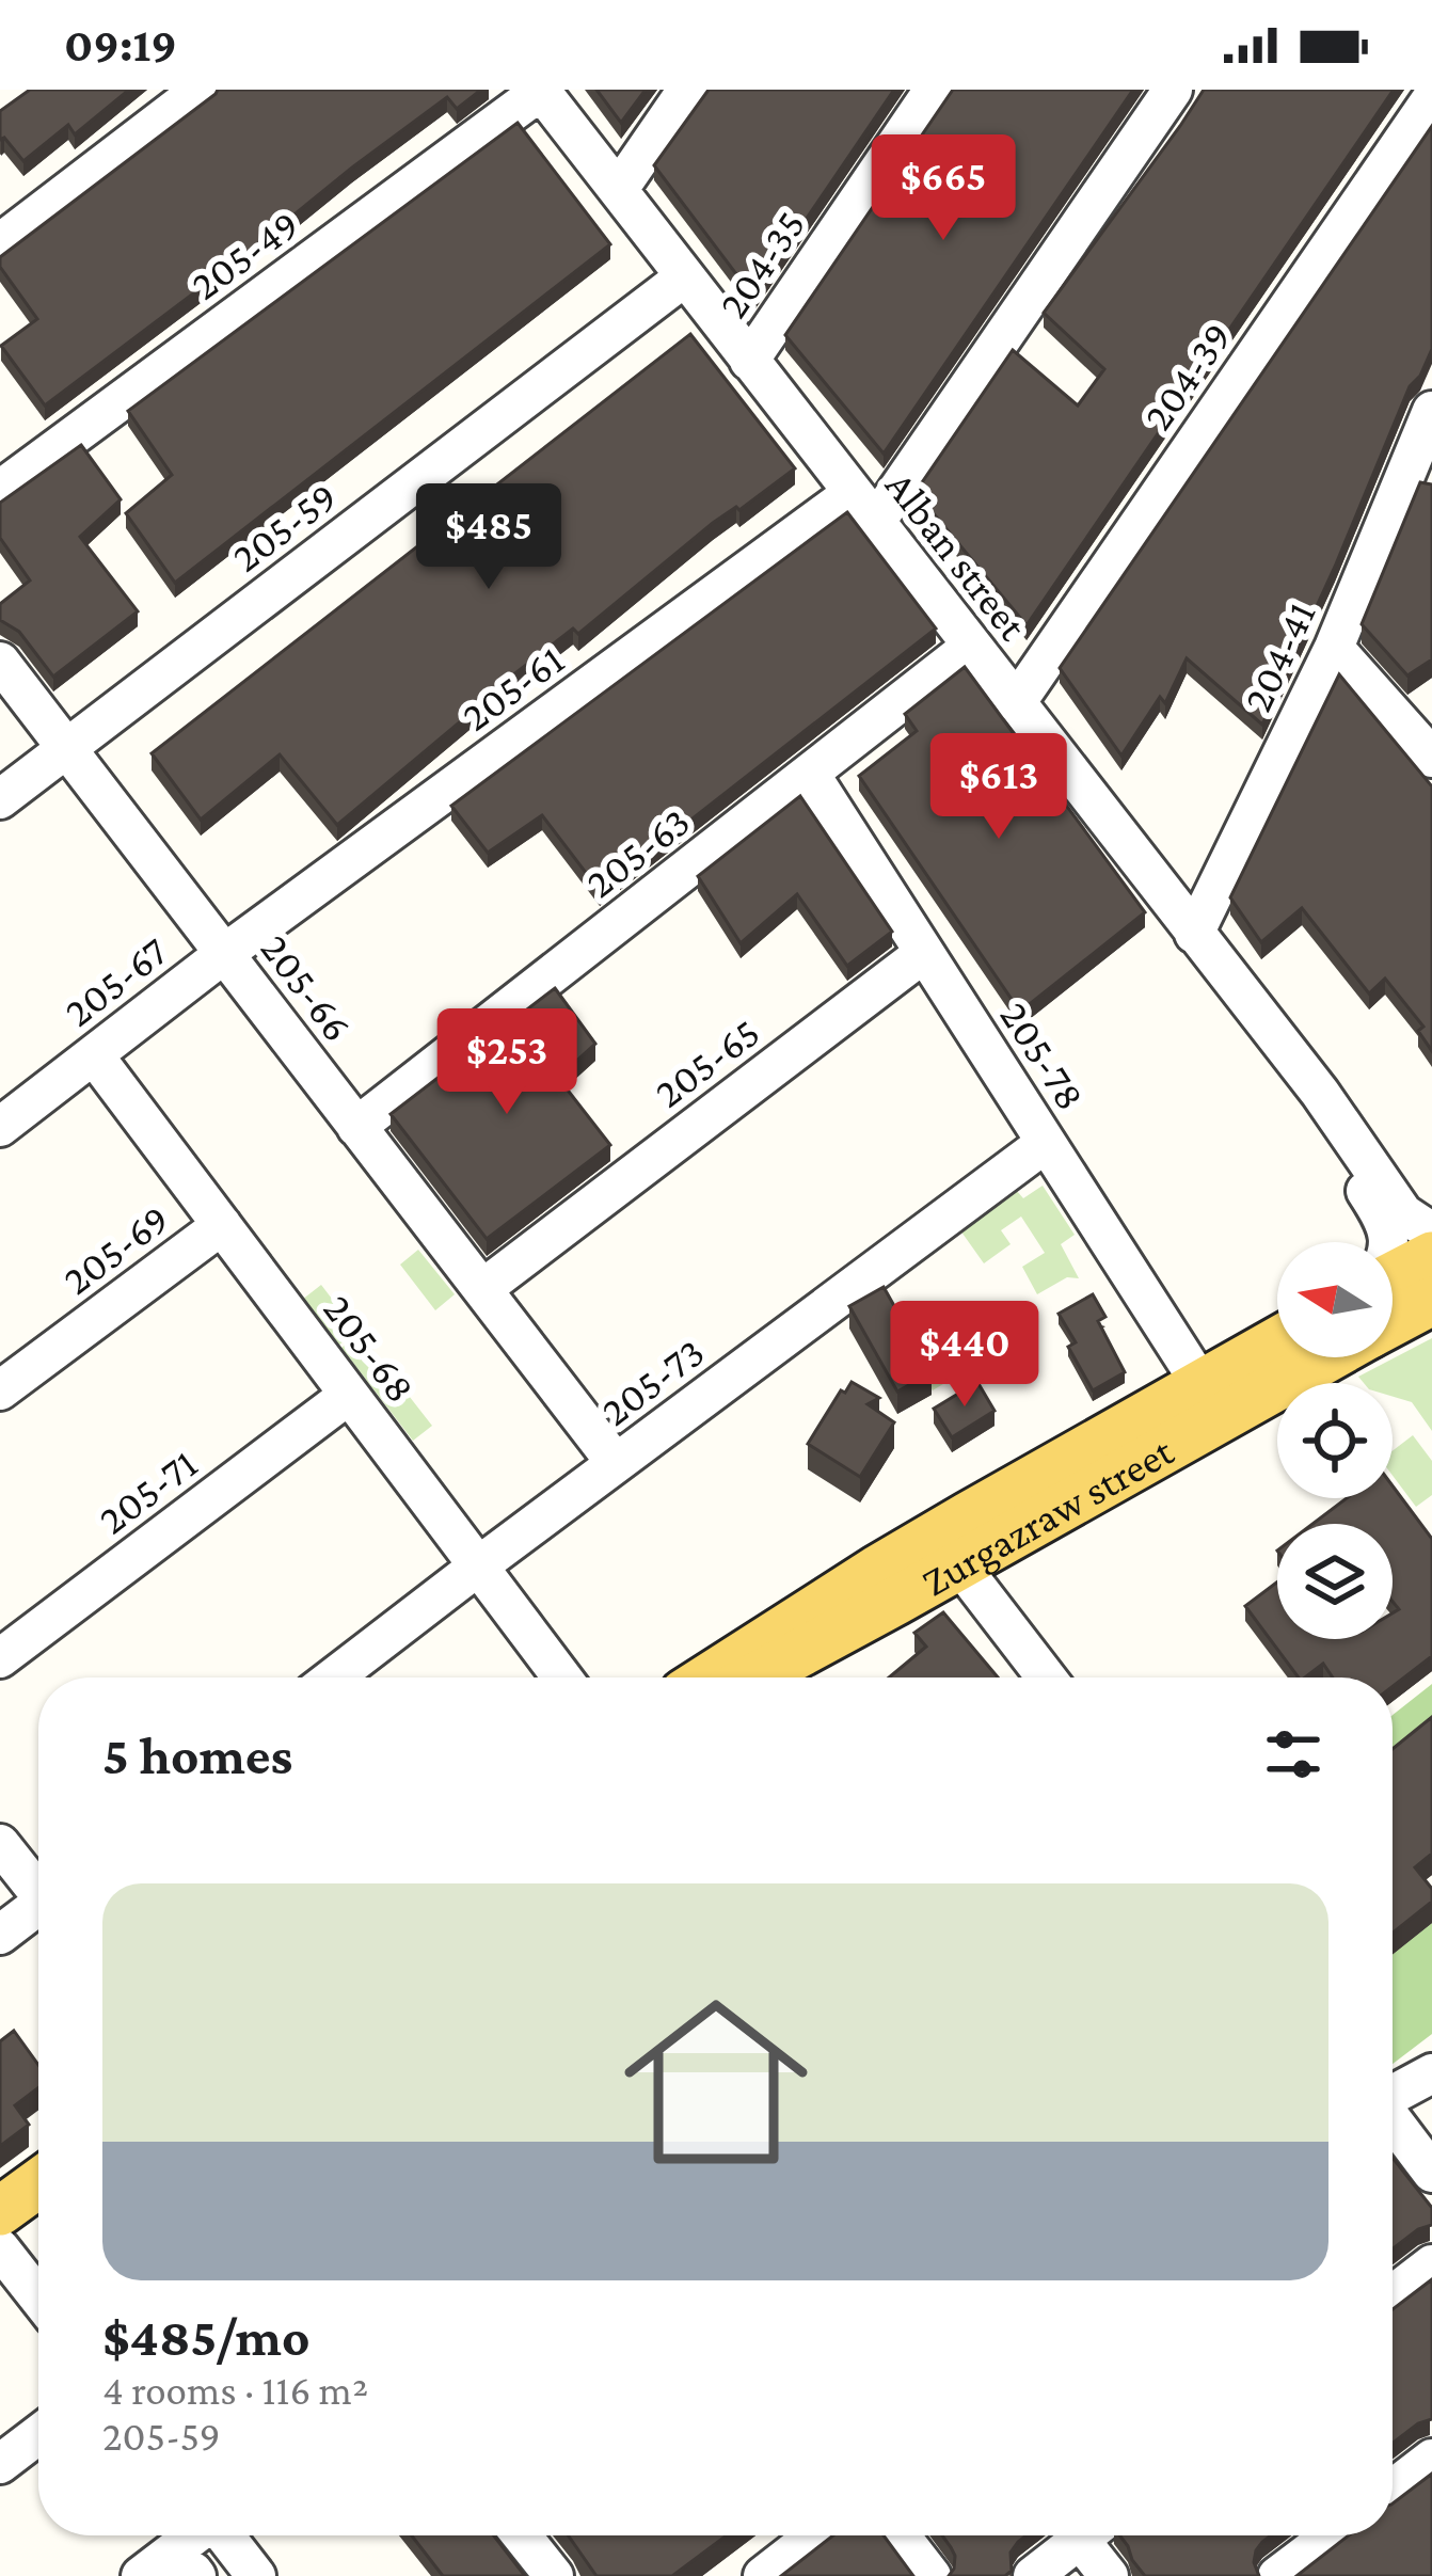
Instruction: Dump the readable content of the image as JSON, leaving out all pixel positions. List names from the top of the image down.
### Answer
{
  "streets": {
    "main road": ["Zurgazraw street"],
    "street": [
      "205-49",
      "204-35",
      "204-39",
      "205-59",
      "Alban street",
      "204-41",
      "205-61",
      "205-63",
      "205-67",
      "205-66",
      "205-78",
      "205-65",
      "205-69",
      "205-68",
      "205-73",
      "205-71"
    ]
  },
  "crossings": [
    ["205-49", "Alban street"],
    ["204-35", "Alban street"],
    ["204-39", "Alban street"],
    ["205-59", "Alban street"],
    ["205-59", "205-66"],
    ["Alban street", "204-41"],
    ["Alban street", "205-61"],
    ["Alban street", "205-63"],
    ["205-61", "205-67"],
    ["205-61", "205-66"],
    ["205-63", "205-66"],
    ["205-63", "205-78"],
    ["205-67", "205-66"],
    ["205-67", "205-68"],
    ["205-66", "205-65"],
    ["205-66", "205-73"],
    ["205-78", "205-65"],
    ["205-78", "205-73"],
    ["205-78", "Zurgazraw street"],
    ["205-69", "205-68"],
    ["205-68", "205-73"],
    ["205-68", "205-71"]
  ],
  "north": "left",
  "page": {
    "status": "09:19",
    "price": [
      "$665",
      "$485",
      "$613",
      "$253",
      "$440"
    ],
    "heading": "5 homes",
    "list": [
      {
        "name": "$485/mo",
        "note": "4 rooms · 116 m² · 205-59"
      }
    ]
  }
}
